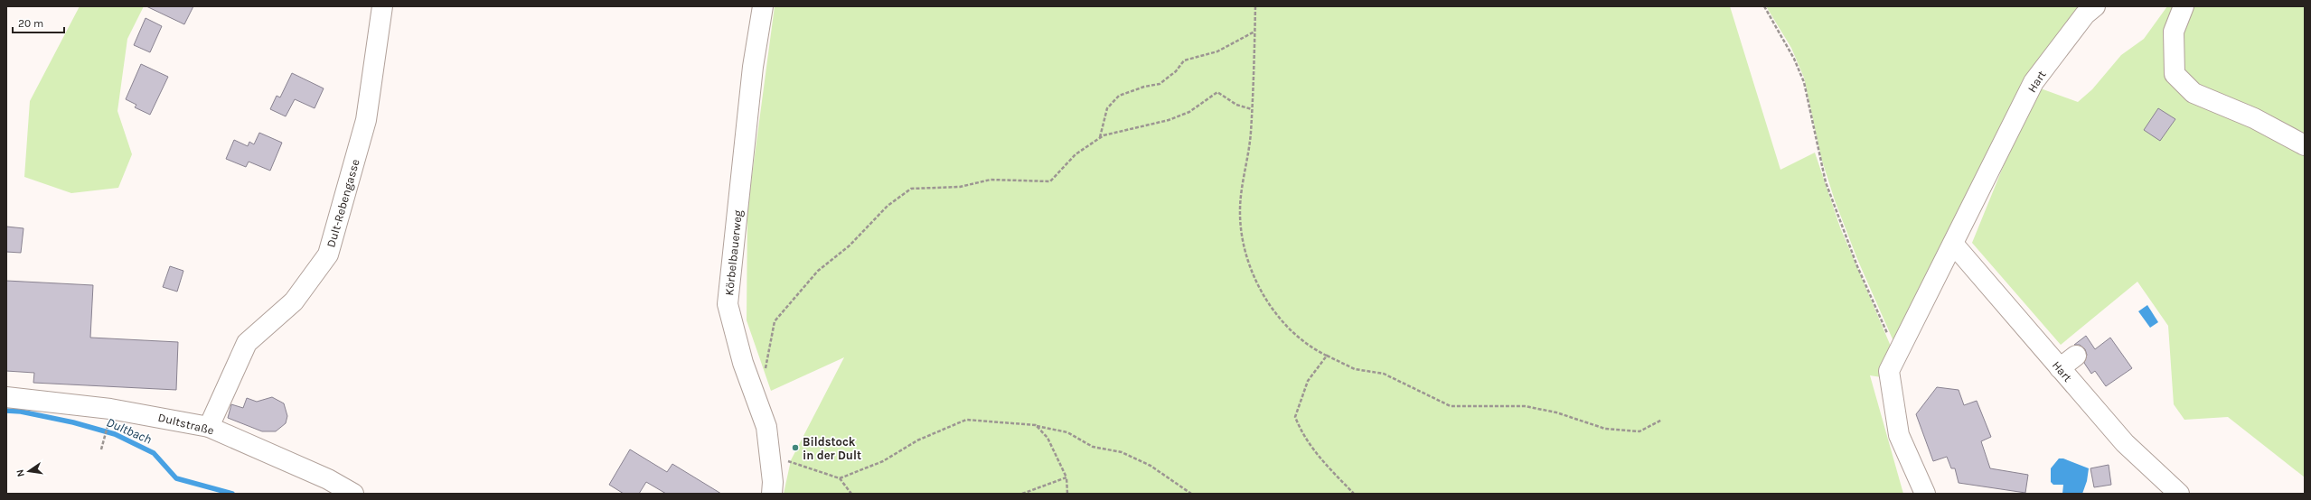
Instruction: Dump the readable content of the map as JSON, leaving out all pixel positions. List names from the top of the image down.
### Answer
{
  "streets": {
    "street": [
      "Hart",
      "Dult-Rebengasse",
      "Körbelbauerweg",
      "Dultstraße"
    ]
  },
  "crossings": [
    ["Dult-Rebengasse", "Dultstraße"]
  ],
  "water": ["Dultbach"],
  "places": ["Bildstock in der Dult"],
  "scale_bar": "20 m",
  "north": "left"
}
